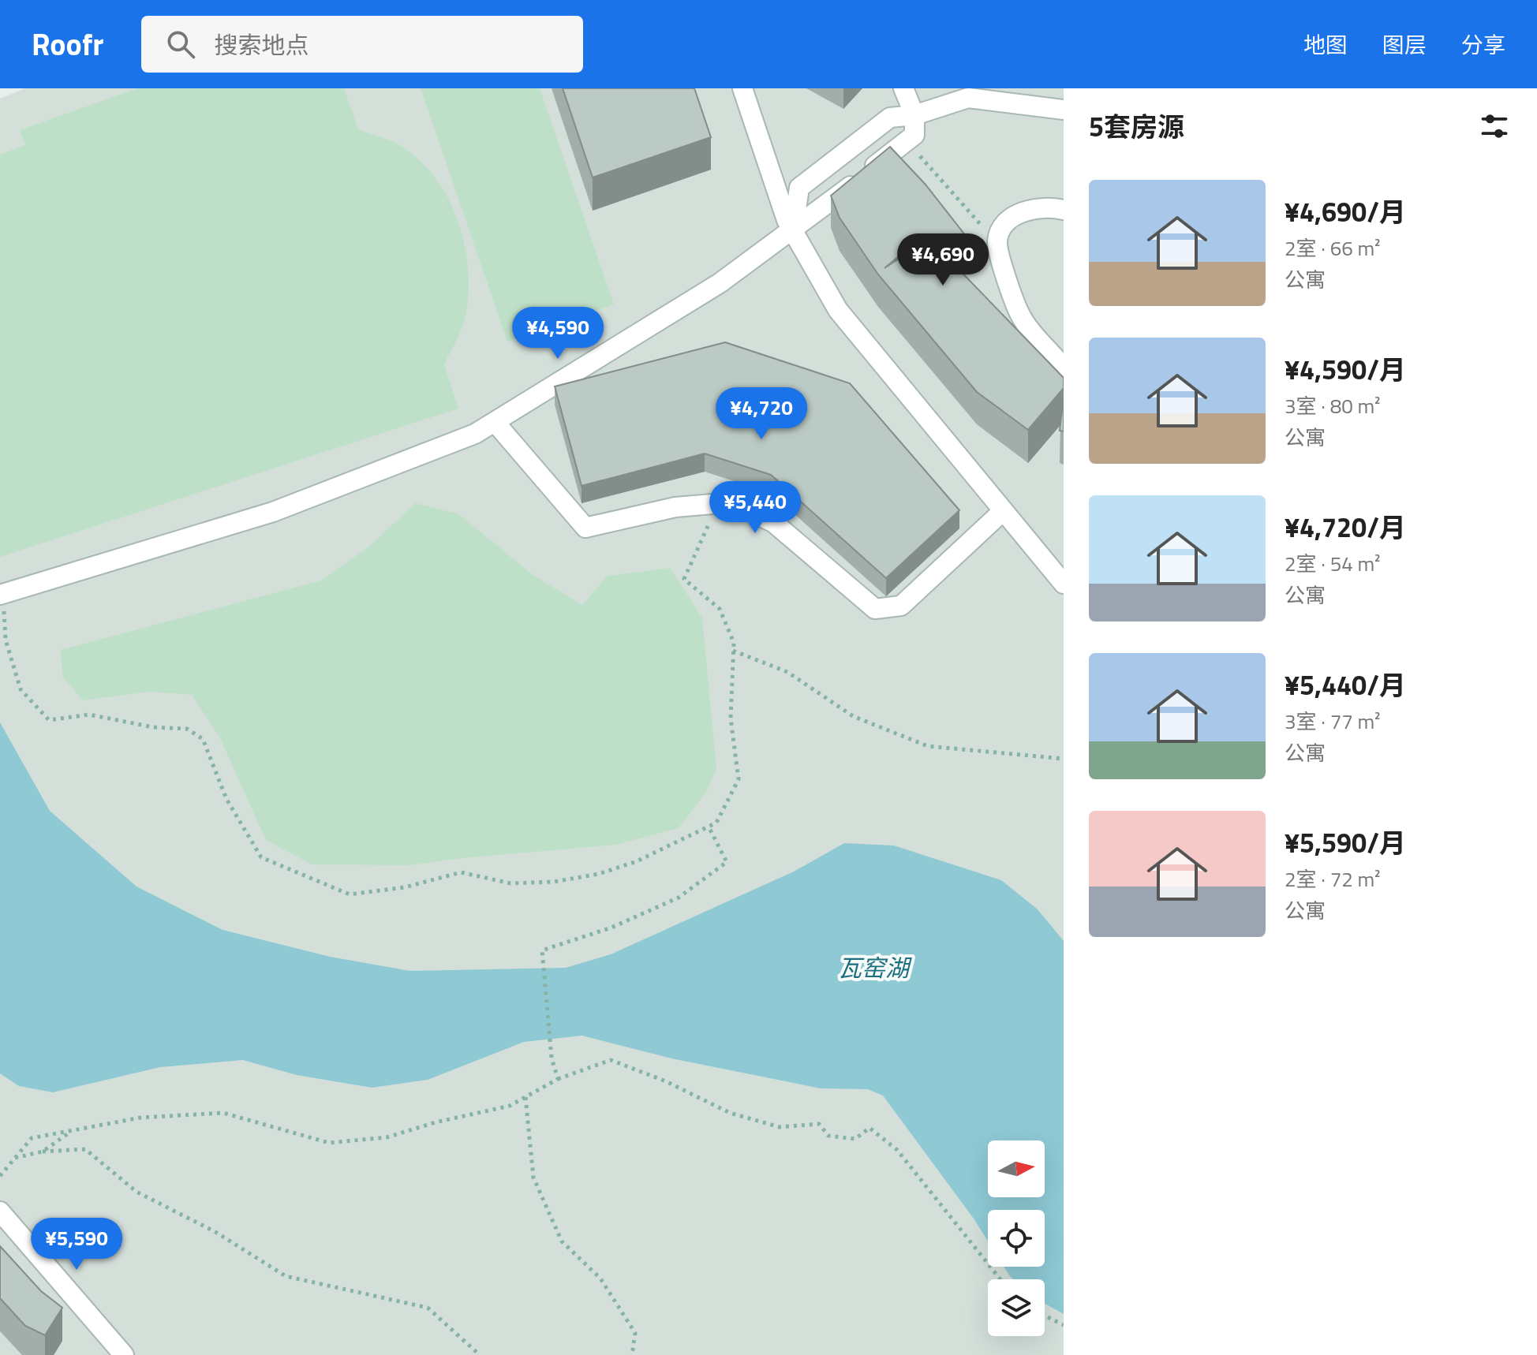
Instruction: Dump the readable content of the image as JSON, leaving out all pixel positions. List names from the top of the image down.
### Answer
{
  "water": ["瓦窑湖"],
  "north": "right",
  "page": {
    "header": "Roofr",
    "search": "搜索地点",
    "nav": ["地图", "图层", "分享"],
    "heading": "5套房源",
    "list": [
      {
        "name": "¥4,690/月",
        "note": "2室 · 66 m² · 公寓"
      },
      {
        "name": "¥4,590/月",
        "note": "3室 · 80 m² · 公寓"
      },
      {
        "name": "¥4,720/月",
        "note": "2室 · 54 m² · 公寓"
      },
      {
        "name": "¥5,440/月",
        "note": "3室 · 77 m² · 公寓"
      },
      {
        "name": "¥5,590/月",
        "note": "2室 · 72 m² · 公寓"
      }
    ],
    "price": [
      "¥4,690",
      "¥4,590",
      "¥4,720",
      "¥5,440",
      "¥5,590"
    ]
  }
}
